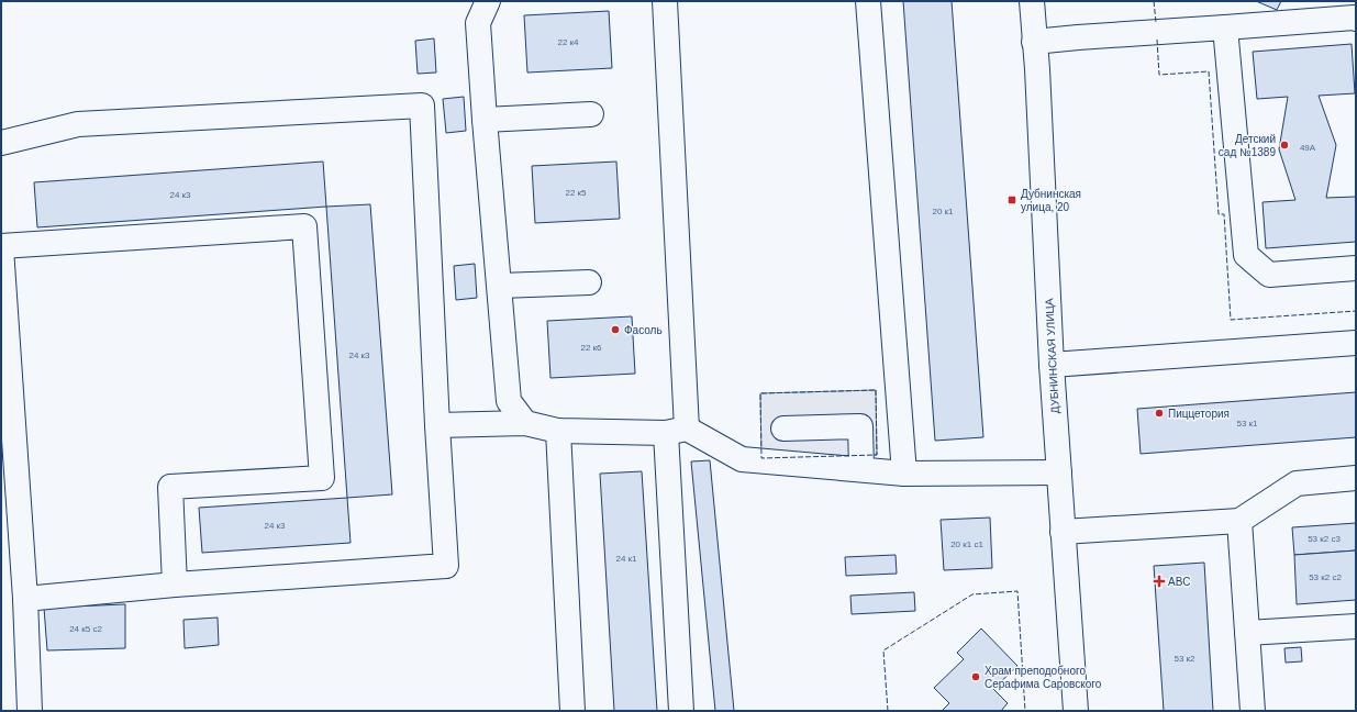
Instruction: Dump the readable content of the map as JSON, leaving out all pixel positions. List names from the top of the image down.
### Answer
{
  "streets": {
    "main road": ["ДУБНИНСКАЯ УЛИЦА"]
  },
  "places": {
    "other": [
      "Детский сад №1389",
      "Фасоль",
      "Пиццетория",
      "Храм преподобного Серафима Саровского"
    ],
    "transit": ["Дубнинская улица, 20"],
    "health": ["ABC"]
  },
  "house_numbers": [
    "22 к4",
    "49А",
    "22 к5",
    "24 к3",
    "20 к1",
    "22 к6",
    "24 к3",
    "53 к1",
    "24 к3",
    "53 к2 с3",
    "20 к1 с1",
    "24 к1",
    "53 к2 с2",
    "24 к5 с2",
    "53 к2"
  ]
}
